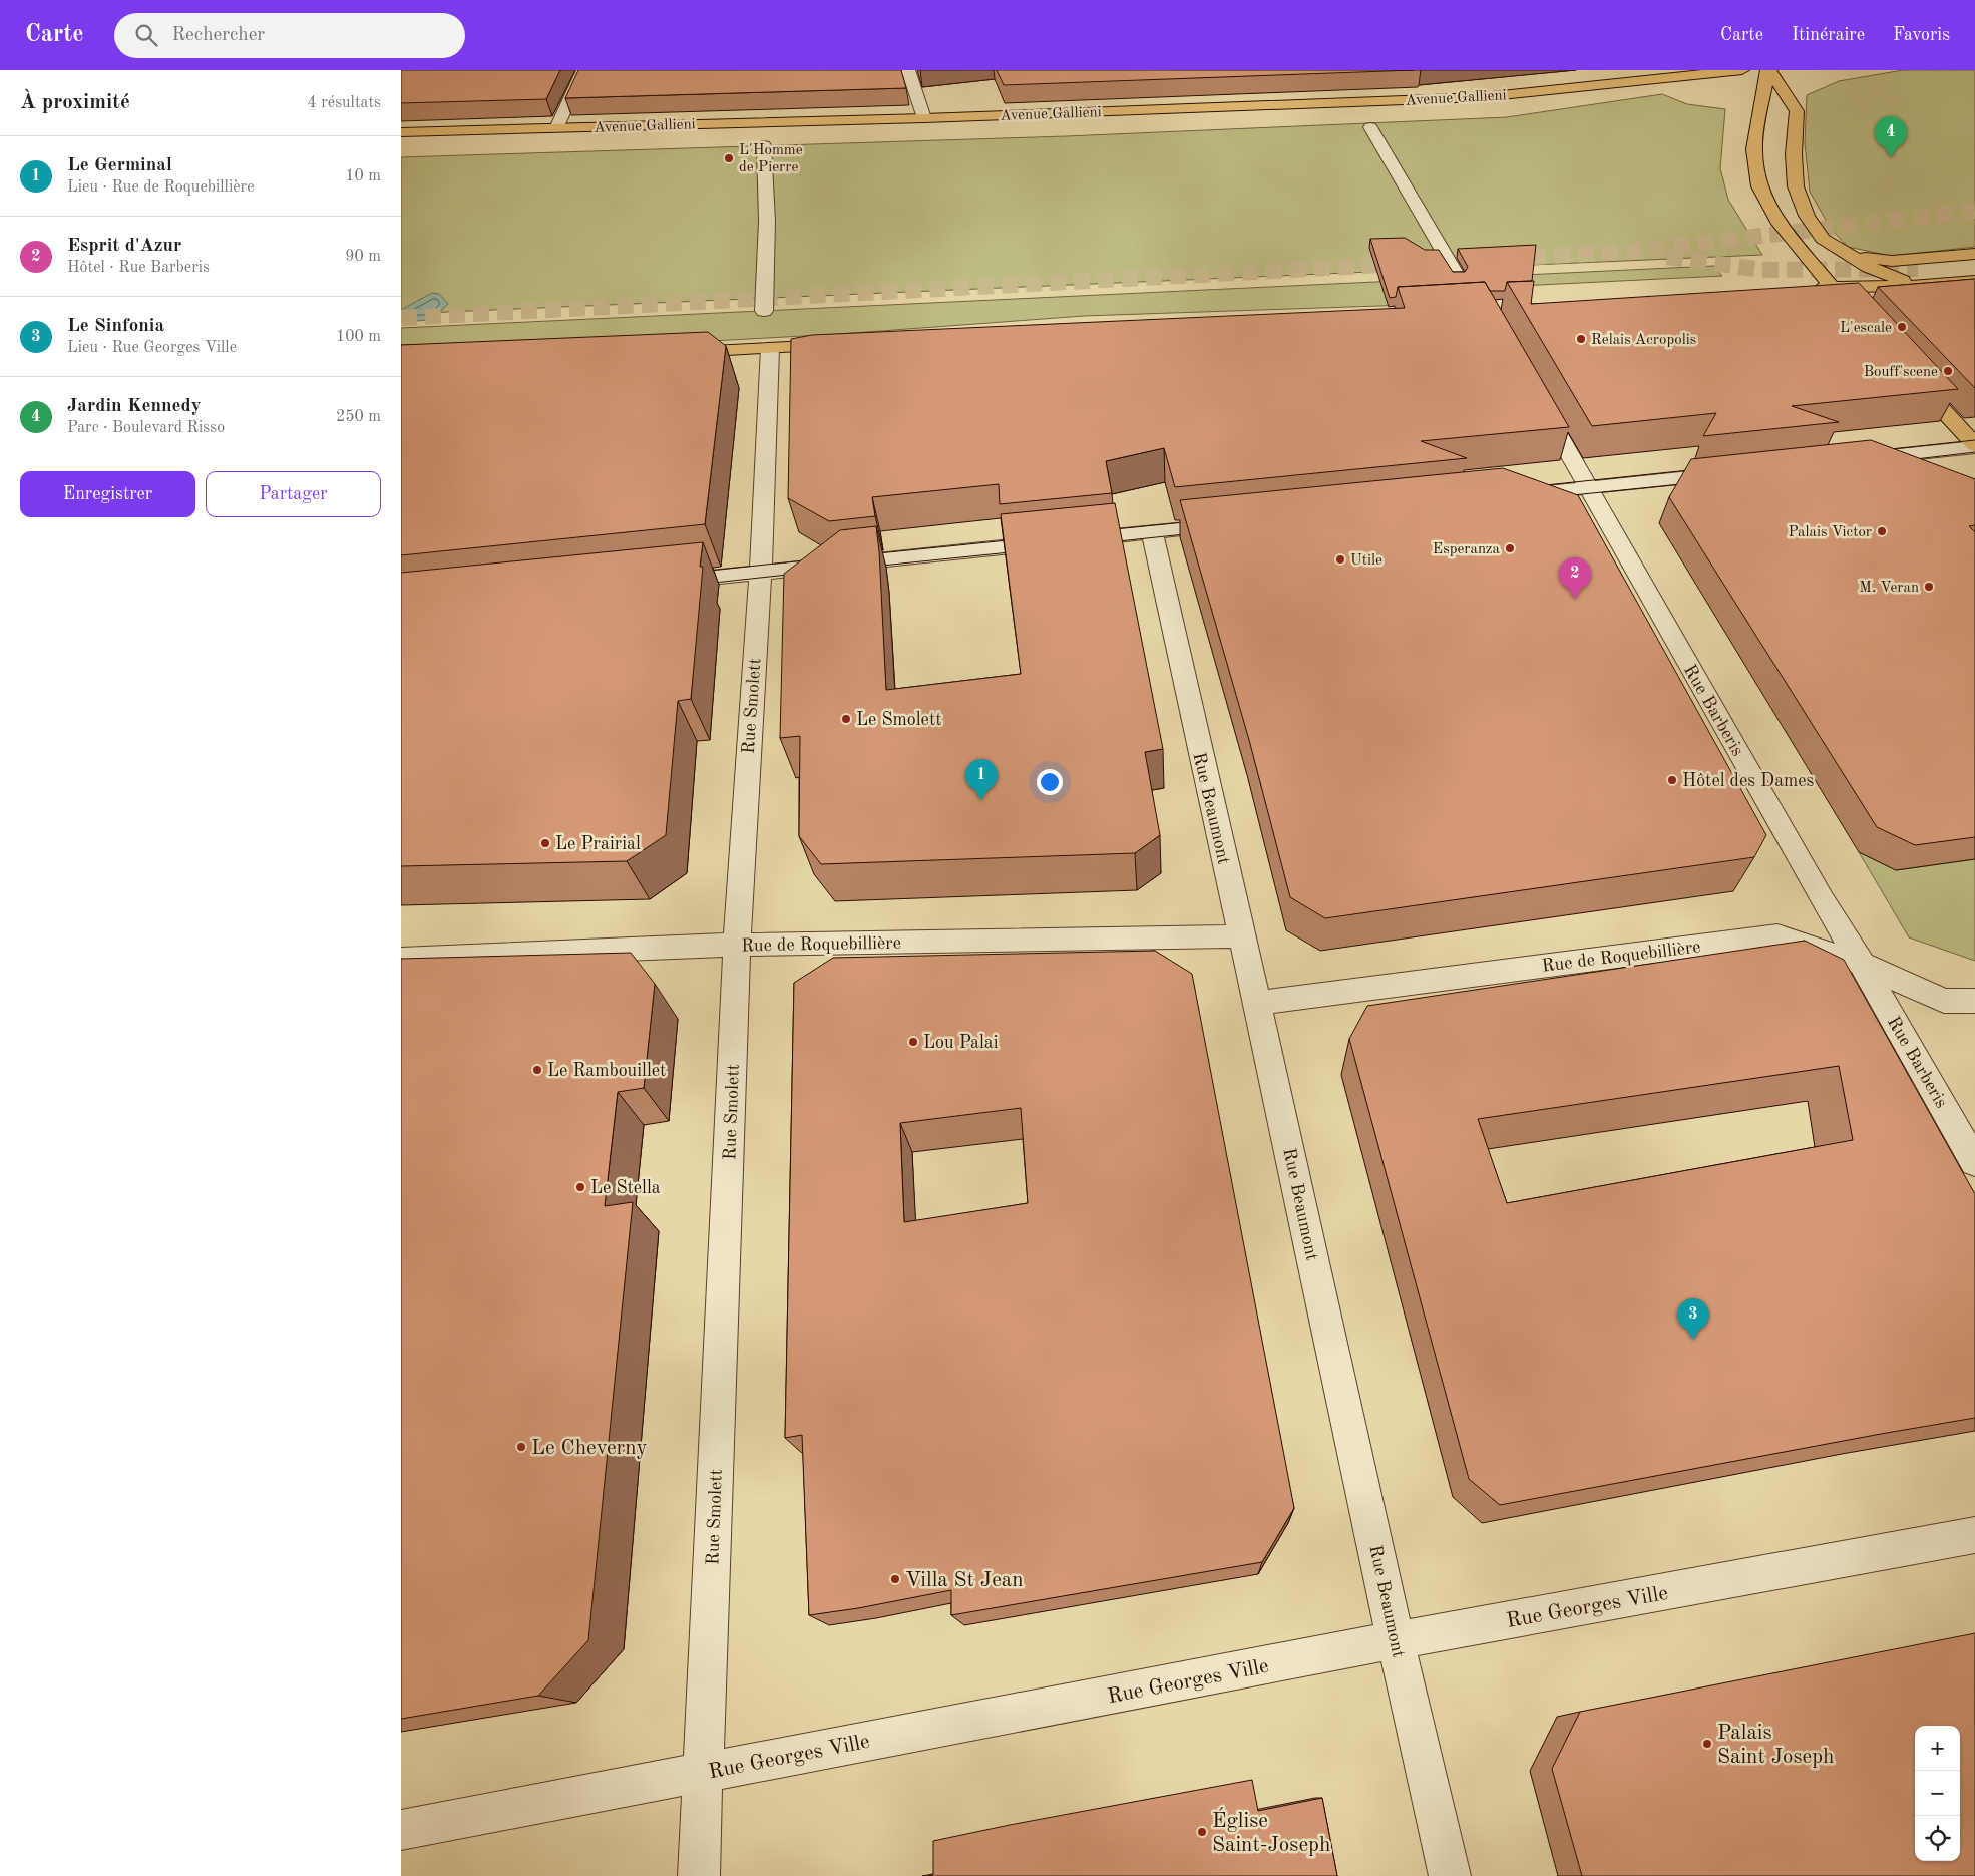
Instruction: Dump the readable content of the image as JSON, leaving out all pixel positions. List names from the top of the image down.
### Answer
{
  "streets": {
    "main road": ["Avenue Gallieni"],
    "street": [
      "Rue Smolett",
      "Rue Barberis",
      "Rue Beaumont",
      "Rue de Roquebillière",
      "Rue Georges Ville"
    ]
  },
  "crossings": [
    ["Rue Smolett", "Rue de Roquebillière"],
    ["Rue Smolett", "Rue Georges Ville"],
    ["Rue Barberis", "Rue de Roquebillière"],
    ["Rue Beaumont", "Rue de Roquebillière"],
    ["Rue Beaumont", "Rue Georges Ville"]
  ],
  "places": [
    "L'Homme de Pierre",
    "L'escale",
    "Relais Acropolis",
    "Bouff'scene",
    "Palais Victor",
    "Esperanza",
    "Utile",
    "M. Veran",
    "Le Smolett",
    "Hôtel des Dames",
    "Le Prairial",
    "Lou Palai",
    "Le Rambouillet",
    "Le Stella",
    "Le Cheverny",
    "Villa St Jean",
    "Palais Saint Joseph",
    "Église Saint-Joseph"
  ],
  "page": {
    "header": "Carte",
    "search": "Rechercher",
    "nav": ["Carte", "Itinéraire", "Favoris"],
    "heading": ["À proximité", "4 résultats"],
    "pins": [
      "4",
      "2",
      "1",
      "3"
    ],
    "list": [
      {
        "mark": "1",
        "name": "Le Germinal",
        "note": "Lieu · Rue de Roquebillière",
        "value": "10 m"
      },
      {
        "mark": "2",
        "name": "Esprit d'Azur",
        "note": "Hôtel · Rue Barberis",
        "value": "90 m"
      },
      {
        "mark": "3",
        "name": "Le Sinfonia",
        "note": "Lieu · Rue Georges Ville",
        "value": "100 m"
      },
      {
        "mark": "4",
        "name": "Jardin Kennedy",
        "note": "Parc · Boulevard Risso",
        "value": "250 m"
      }
    ],
    "buttons": ["Enregistrer", "Partager"],
    "map_buttons": ["+", "−"]
  }
}
